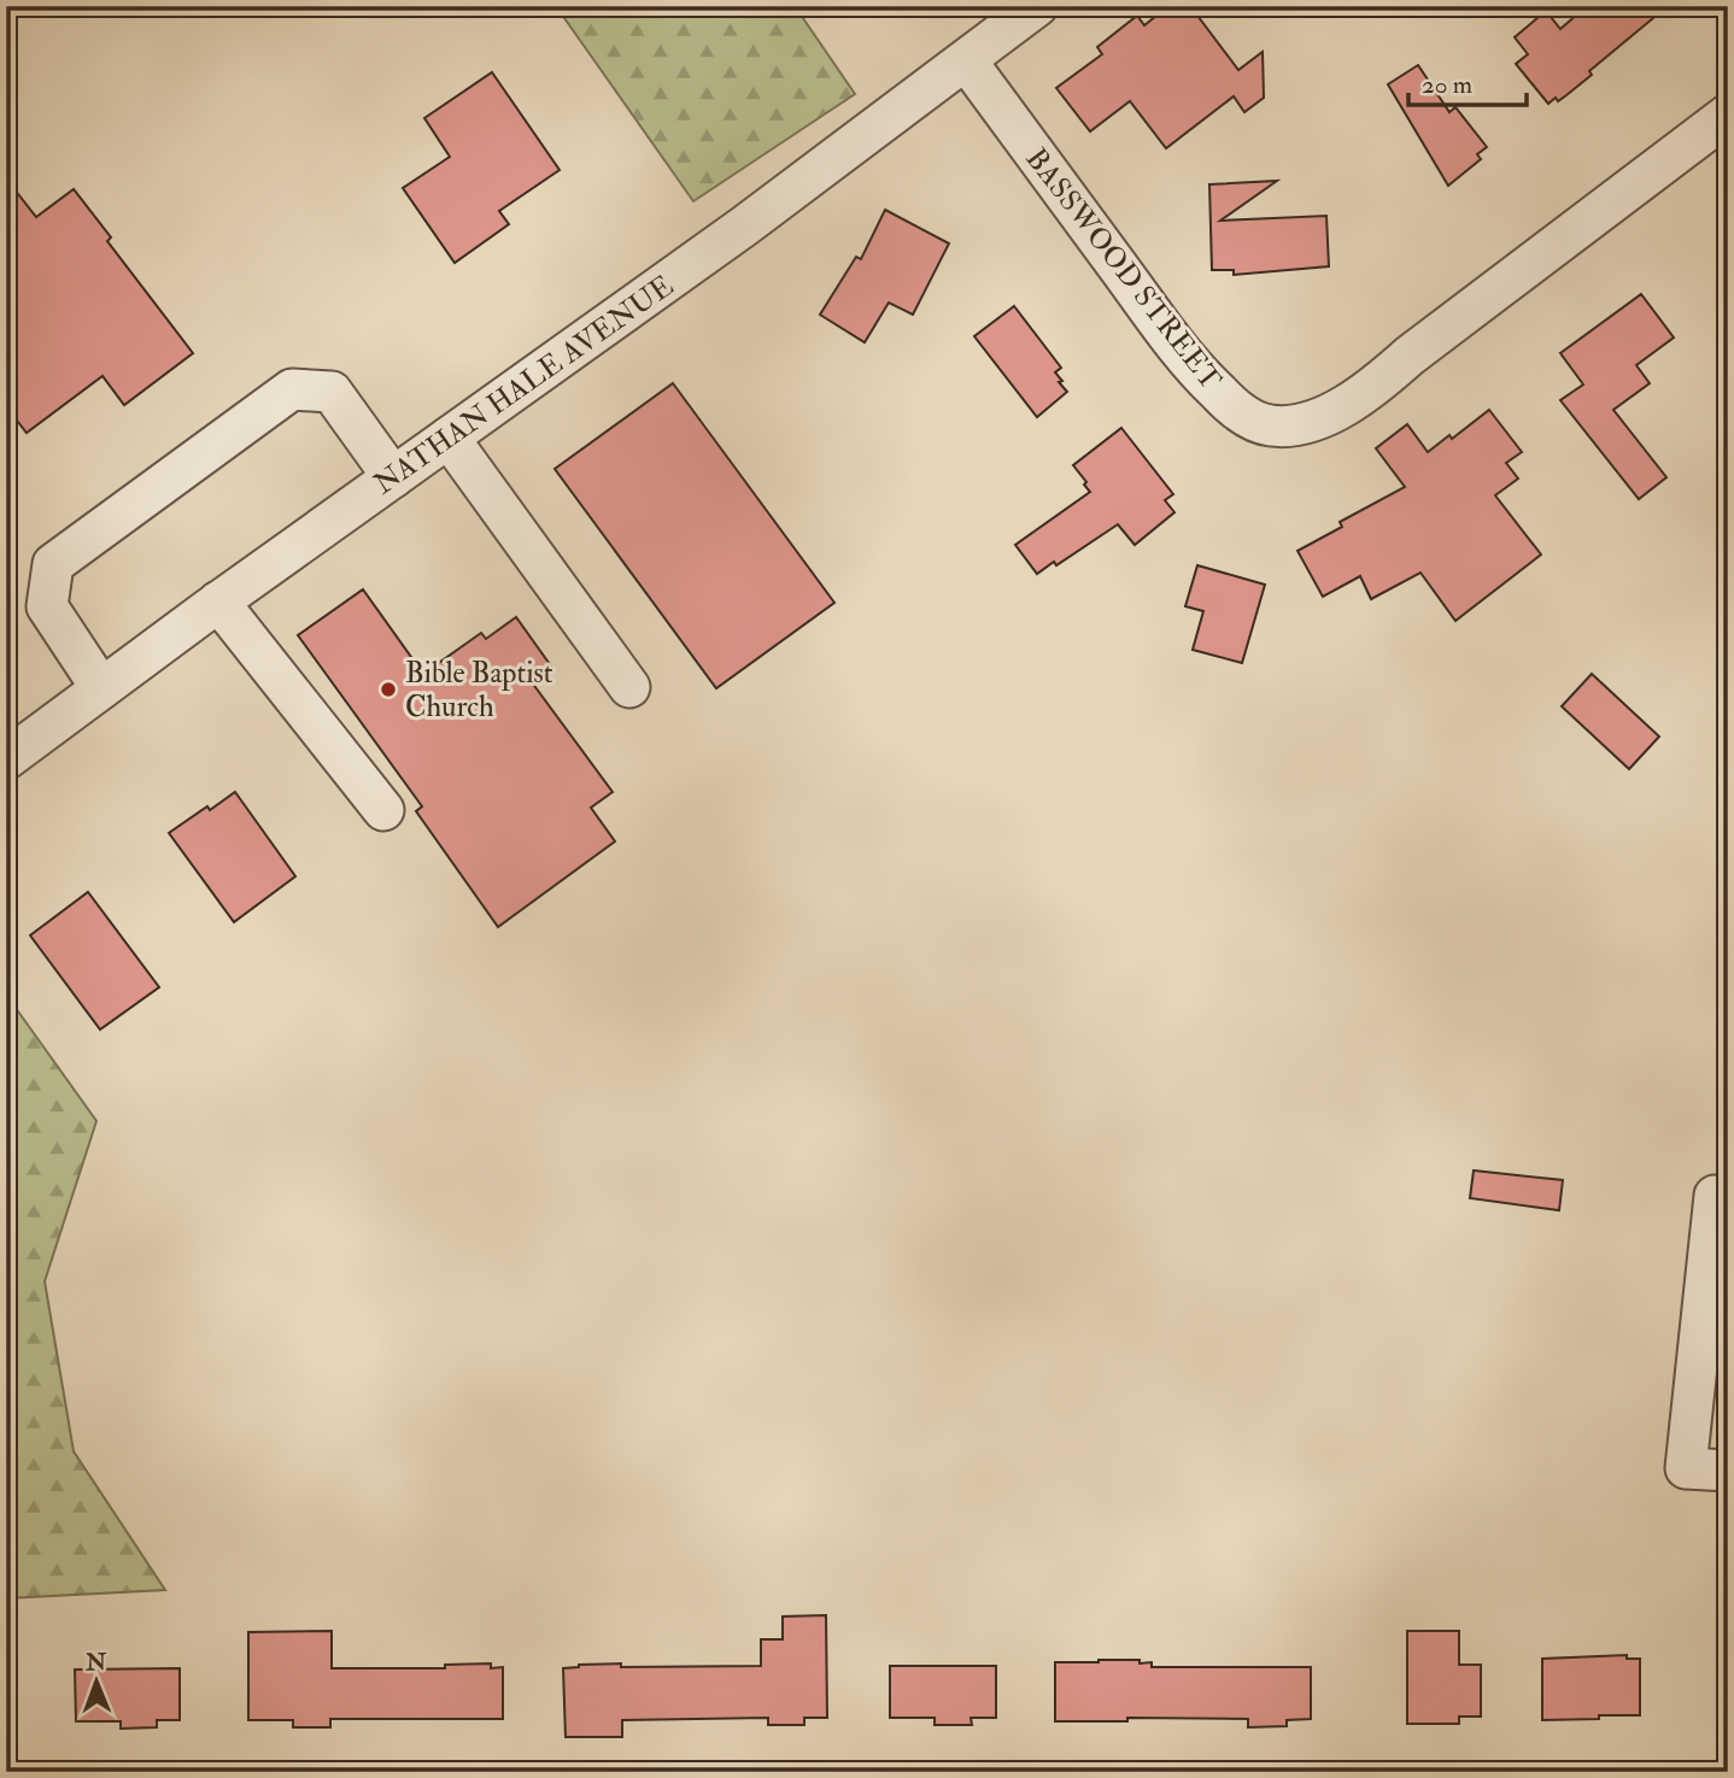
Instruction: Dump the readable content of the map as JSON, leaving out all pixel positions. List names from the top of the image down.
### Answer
{
  "streets": {
    "street": ["BASSWOOD STREET", "NATHAN HALE AVENUE"]
  },
  "crossings": [
    ["BASSWOOD STREET", "NATHAN HALE AVENUE"]
  ],
  "places": ["Bible Baptist Church"],
  "scale_bar": "20 m",
  "north": "top"
}
